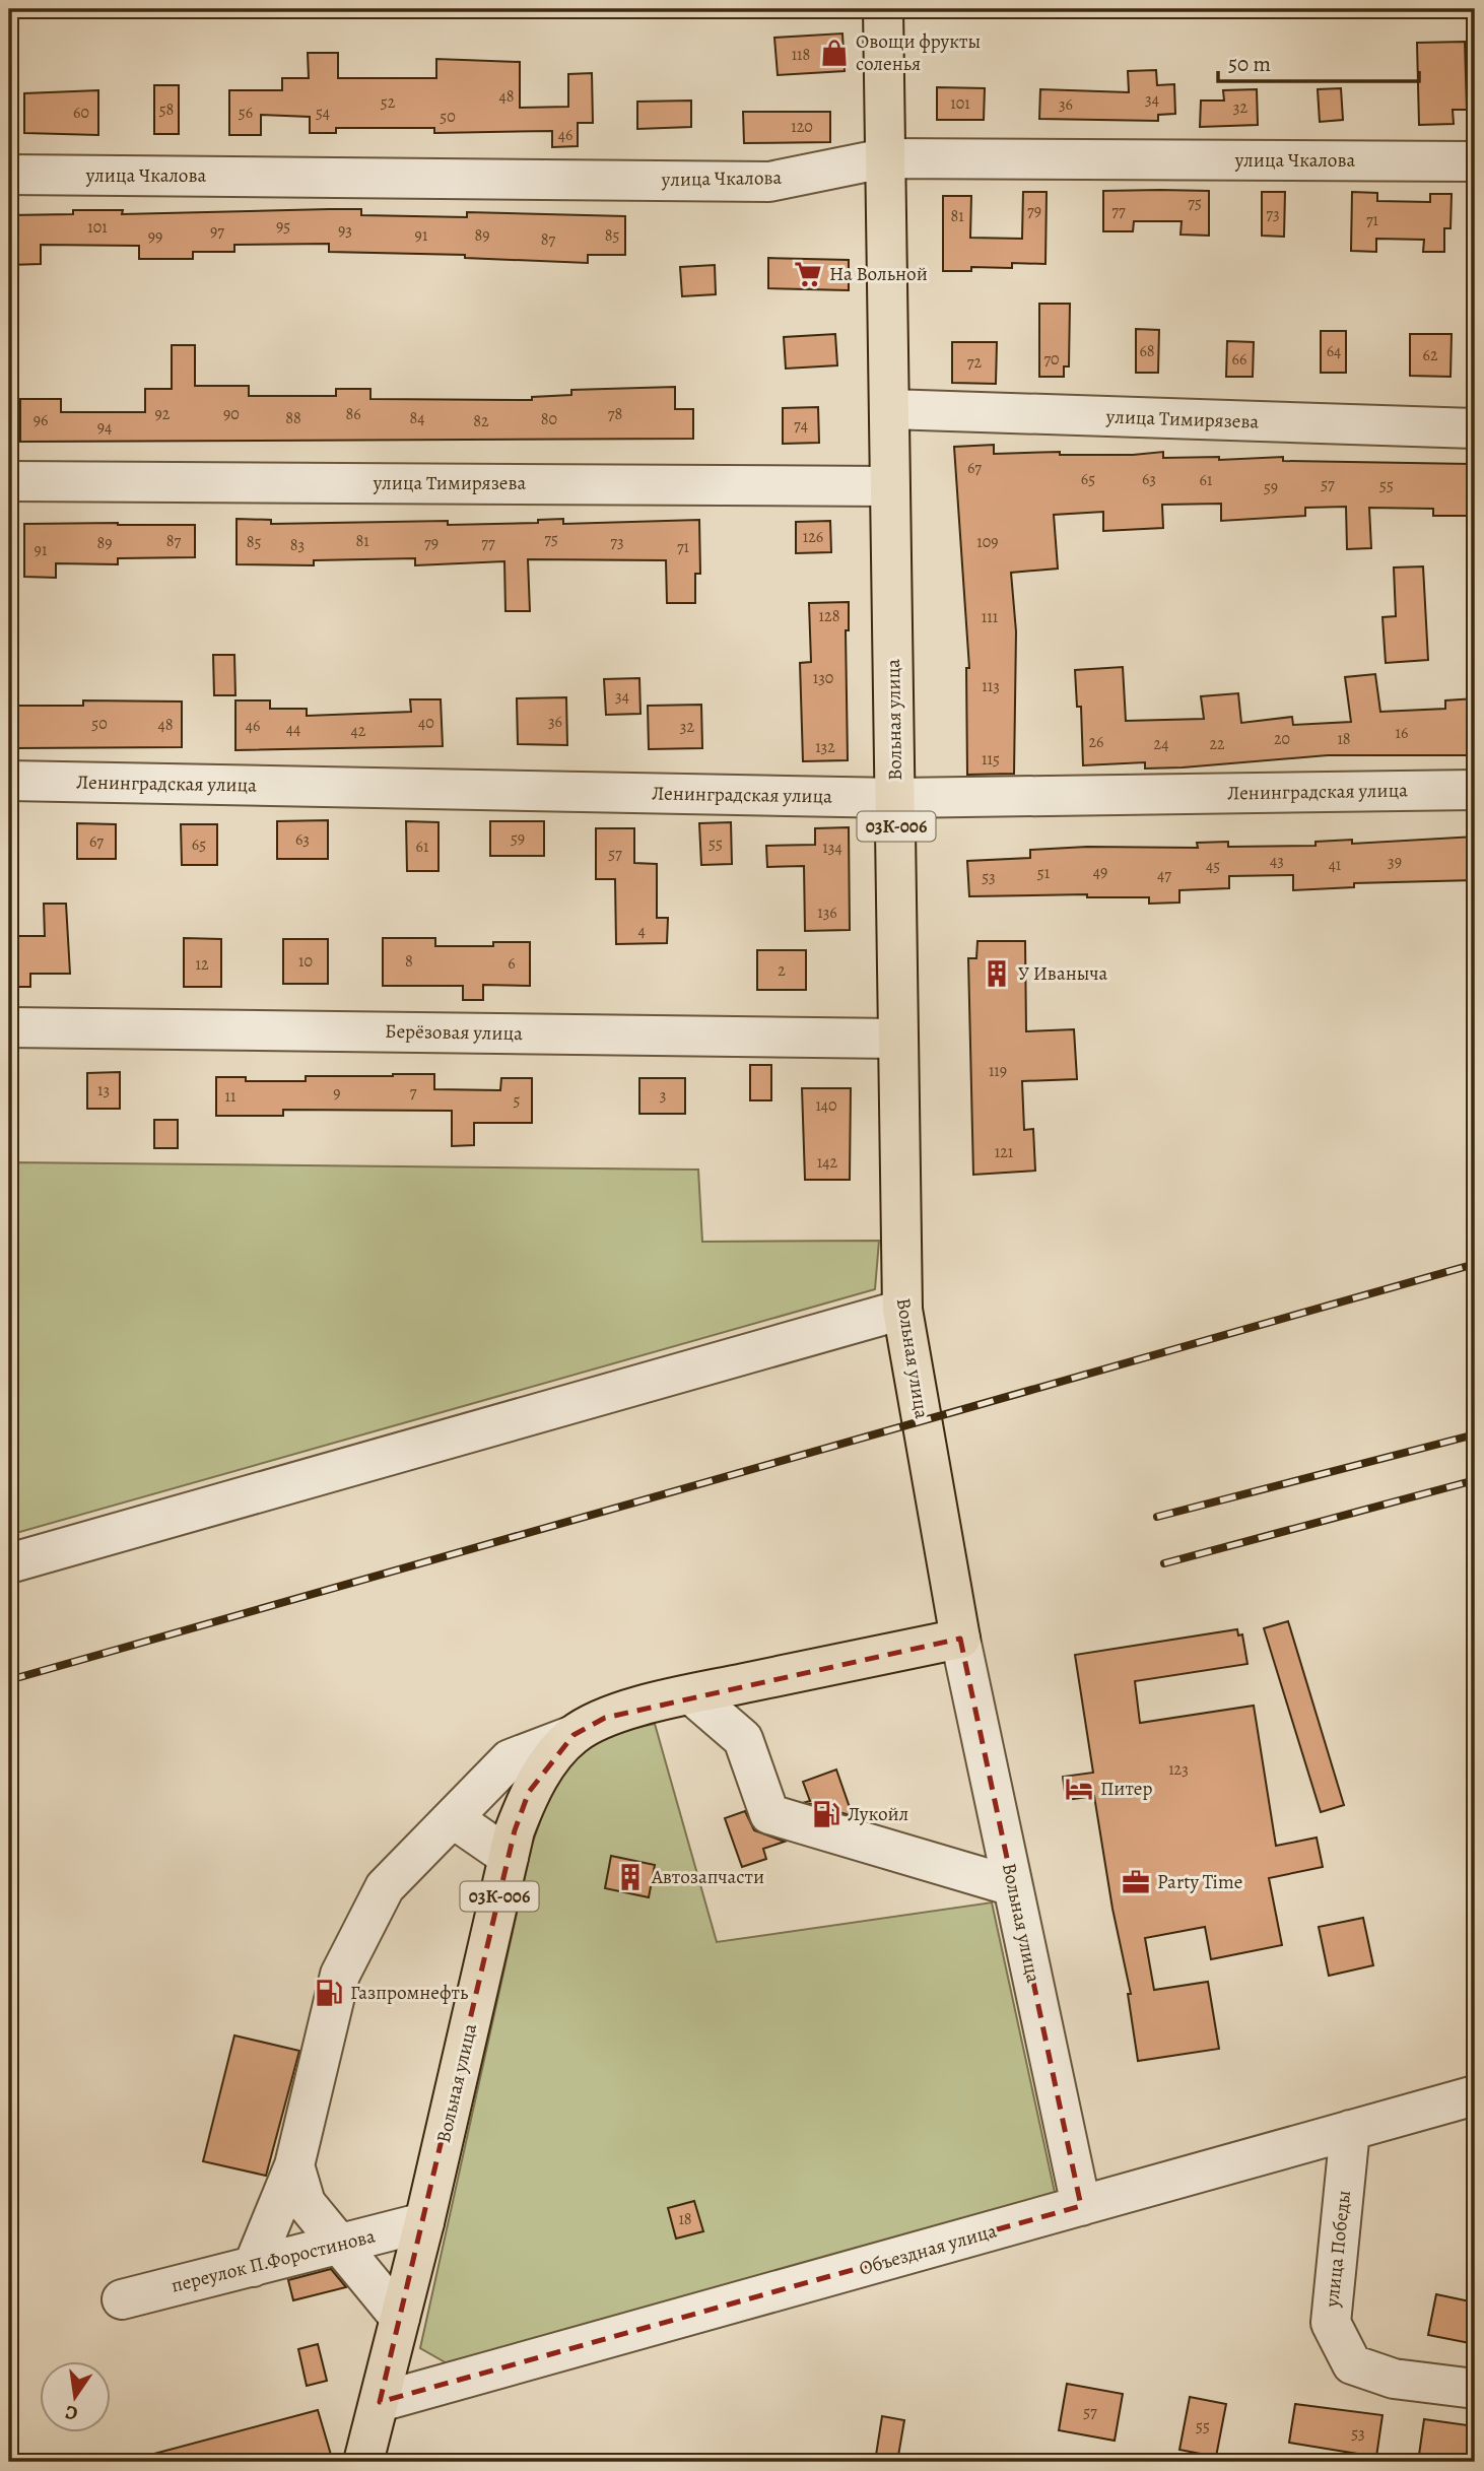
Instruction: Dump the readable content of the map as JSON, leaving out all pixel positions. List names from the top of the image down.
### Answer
{
  "streets": {
    "main road": ["Вольная улица", "03К-006"],
    "street": [
      "улица Чкалова",
      "улица Тимирязева",
      "Ленинградская улица",
      "Берёзовая улица",
      "улица Победы",
      "Объездная улица",
      "переулок П.Форостинова"
    ]
  },
  "crossings": [
    ["улица Чкалова", "Вольная улица"],
    ["улица Тимирязева", "Вольная улица"],
    ["Вольная улица", "Ленинградская улица"],
    ["Вольная улица", "Берёзовая улица"],
    ["Вольная улица", "Объездная улица"],
    ["Вольная улица", "переулок П.Форостинова"],
    ["улица Победы", "Объездная улица"]
  ],
  "places": {
    "shop": ["Овощи фрукты соленья"],
    "supermarket": ["На Вольной"],
    "building": ["У Иваныча", "Автозапчасти"],
    "hotel": ["Питер"],
    "fuel station": ["Лукойл", "Газпромнефть"],
    "office": ["Party Time"]
  },
  "house_numbers": [
    "118",
    "48",
    "34",
    "52",
    "101",
    "36",
    "32",
    "58",
    "60",
    "56",
    "54",
    "50",
    "120",
    "46",
    "75",
    "79",
    "77",
    "73",
    "81",
    "71",
    "95",
    "101",
    "93",
    "97",
    "91",
    "89",
    "85",
    "99",
    "87",
    "68",
    "64",
    "62",
    "70",
    "66",
    "72",
    "92",
    "90",
    "86",
    "78",
    "88",
    "84",
    "80",
    "96",
    "82",
    "74",
    "94",
    "67",
    "65",
    "63",
    "61",
    "57",
    "55",
    "59",
    "126",
    "75",
    "87",
    "81",
    "85",
    "73",
    "109",
    "89",
    "79",
    "77",
    "83",
    "71",
    "91",
    "128",
    "111",
    "130",
    "113",
    "34",
    "36",
    "40",
    "50",
    "48",
    "46",
    "32",
    "44",
    "42",
    "16",
    "20",
    "18",
    "26",
    "24",
    "22",
    "132",
    "115",
    "59",
    "63",
    "67",
    "55",
    "65",
    "61",
    "134",
    "57",
    "43",
    "39",
    "41",
    "45",
    "49",
    "51",
    "47",
    "53",
    "136",
    "4",
    "10",
    "8",
    "6",
    "12",
    "2",
    "119",
    "13",
    "7",
    "9",
    "3",
    "11",
    "5",
    "140",
    "121",
    "142",
    "123",
    "18",
    "57",
    "55",
    "53"
  ],
  "scale_bar": "50 m",
  "north": "bottom"
}
